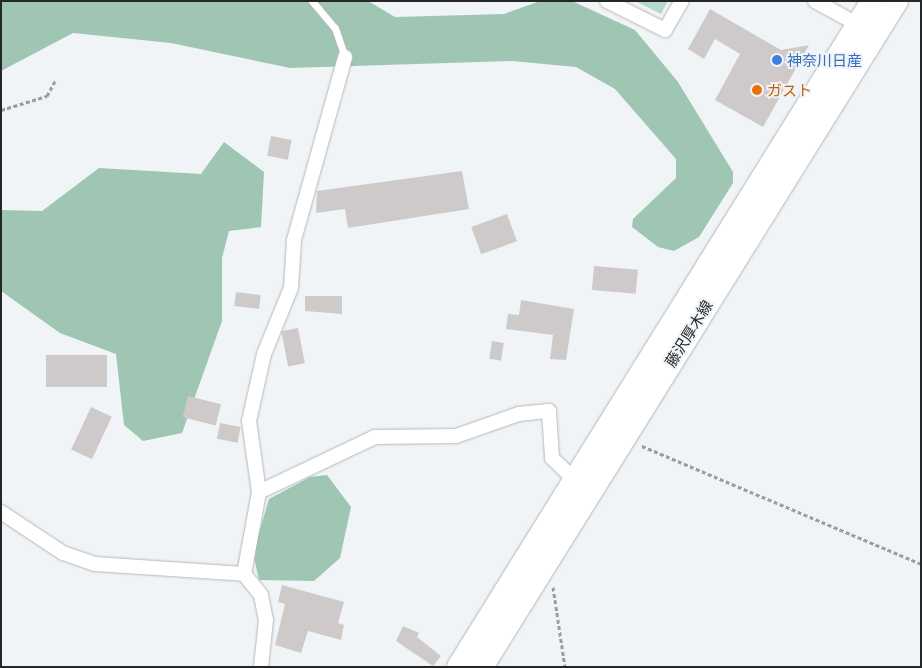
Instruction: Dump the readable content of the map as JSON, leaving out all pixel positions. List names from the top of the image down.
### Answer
{
  "streets": {
    "main road": ["藤沢厚木線"]
  },
  "places": ["神奈川日産", "ガスト"]
}
